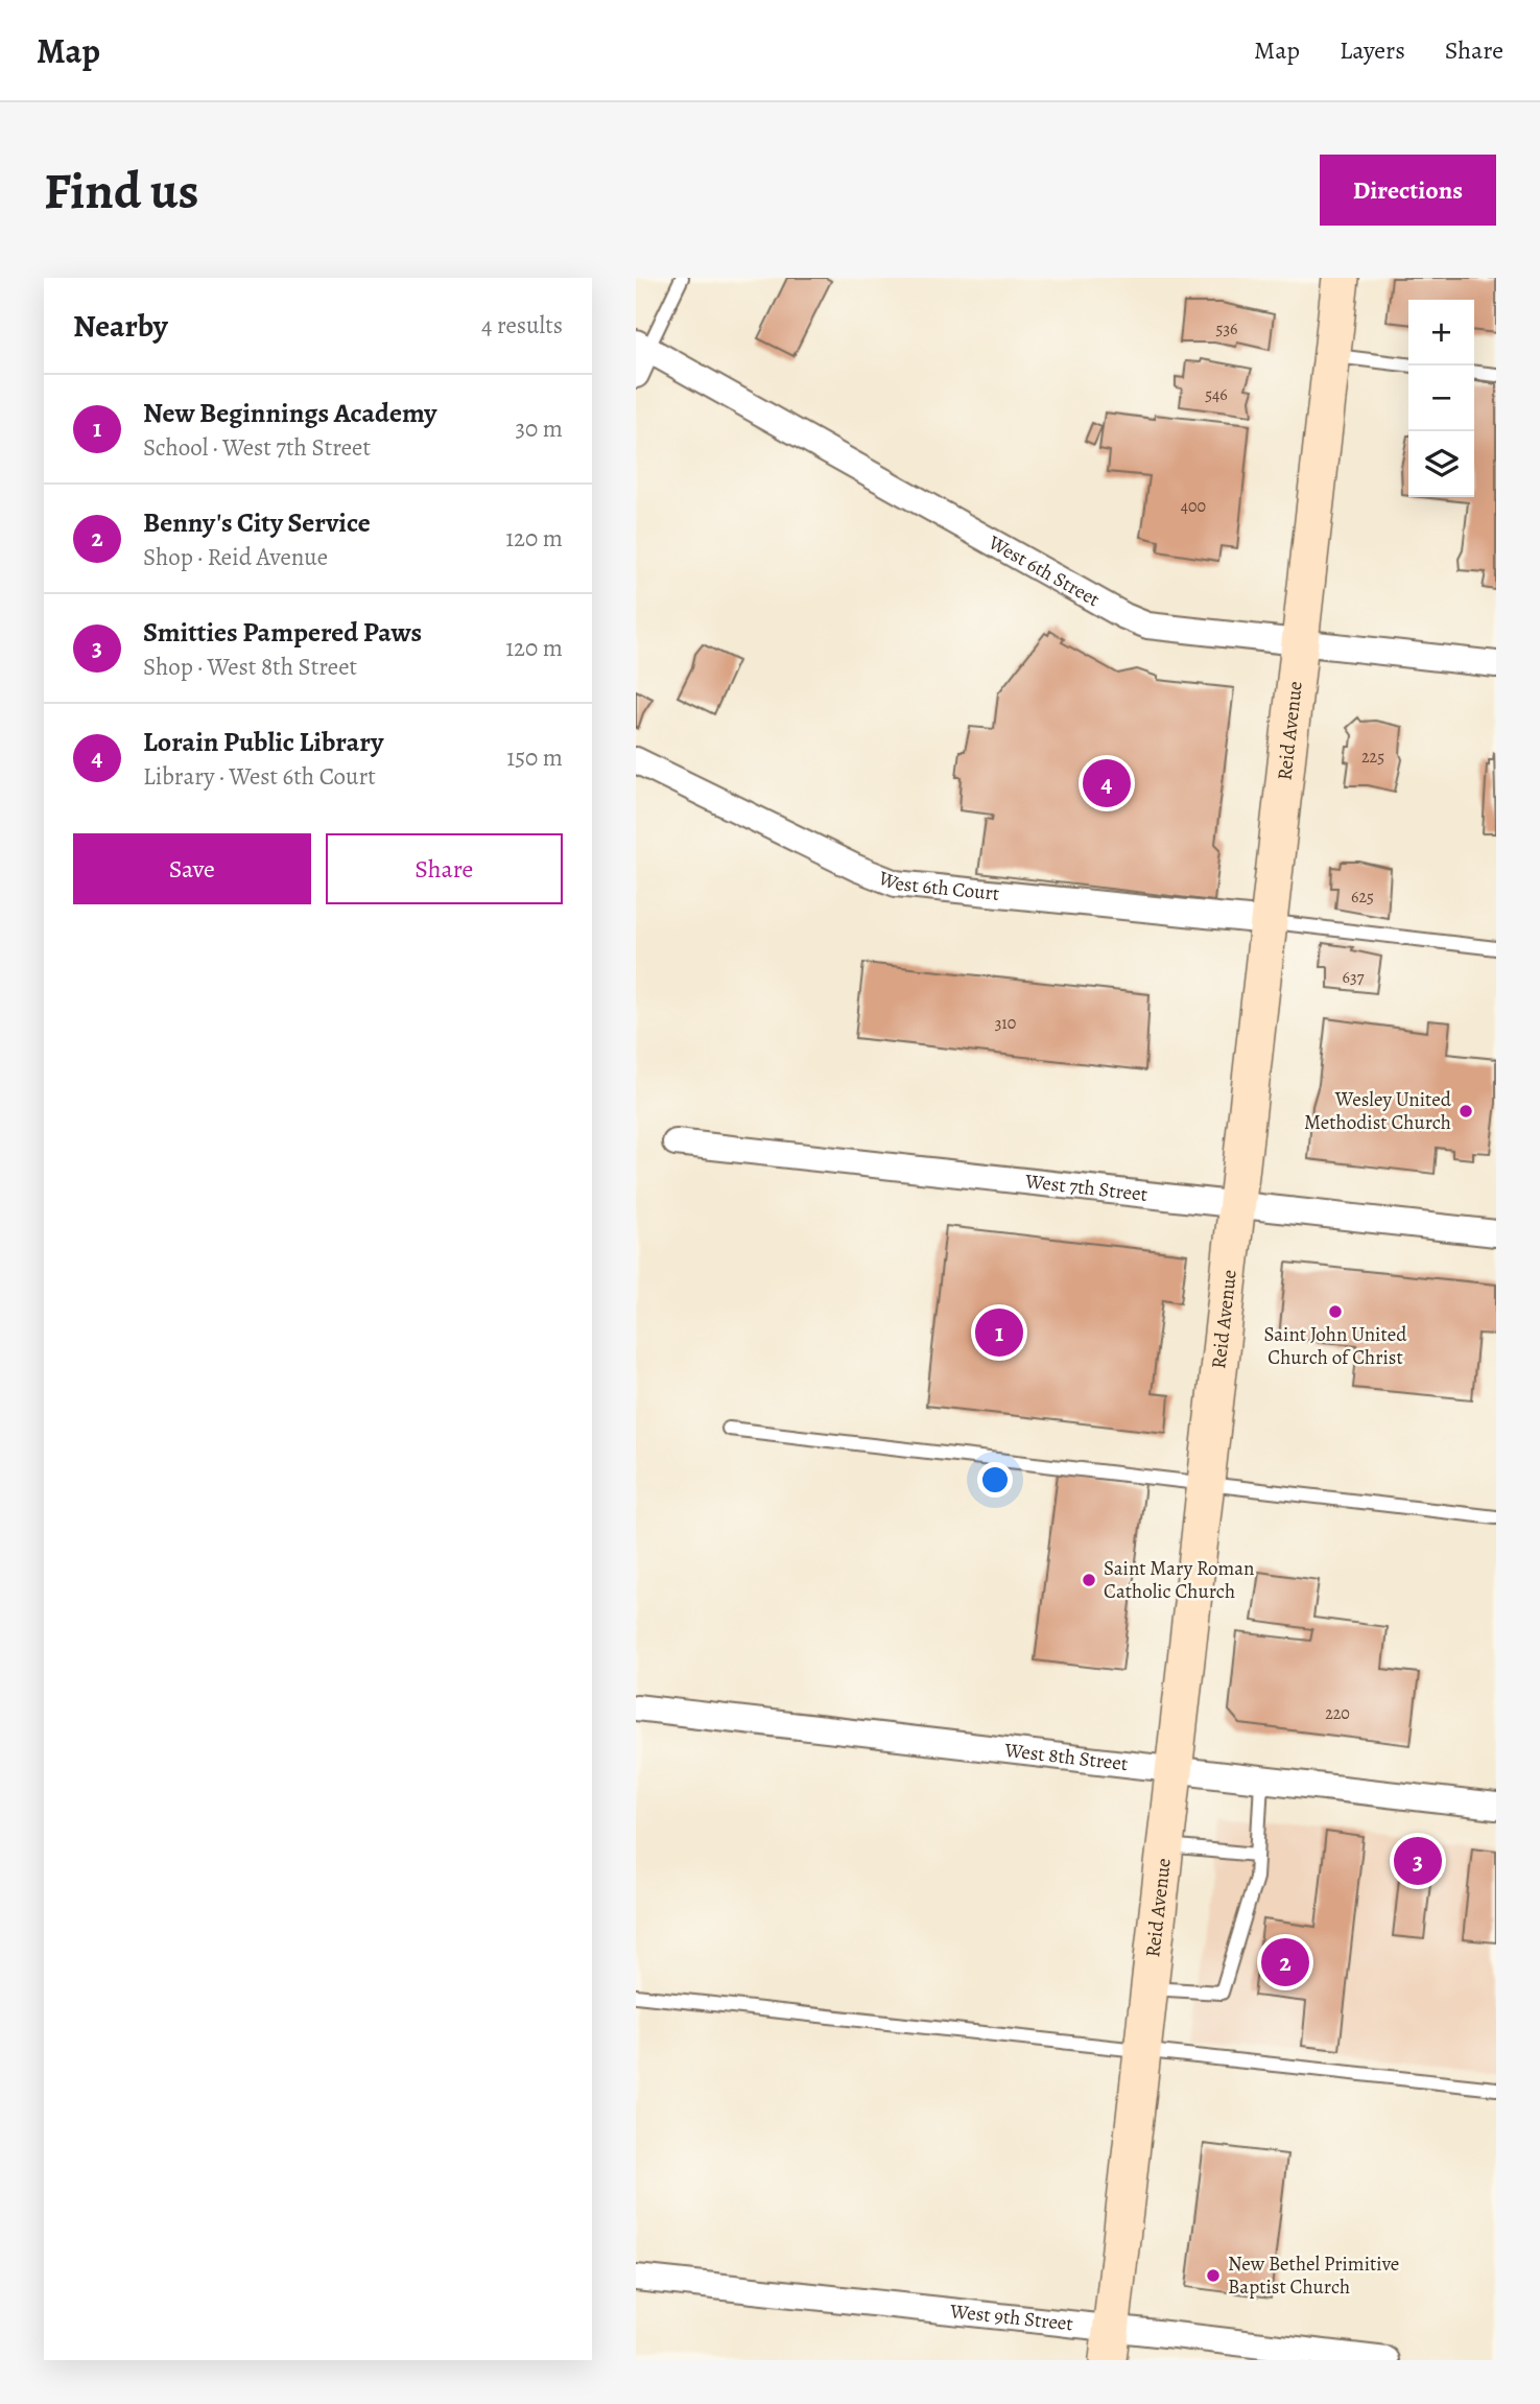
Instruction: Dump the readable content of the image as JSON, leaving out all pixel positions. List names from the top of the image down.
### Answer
{
  "streets": {
    "street": [
      "West 6th Street",
      "Reid Avenue",
      "West 6th Court",
      "West 7th Street",
      "West 8th Street",
      "West 9th Street"
    ]
  },
  "crossings": [
    ["West 6th Street", "Reid Avenue"],
    ["Reid Avenue", "West 6th Court"],
    ["Reid Avenue", "West 7th Street"],
    ["Reid Avenue", "West 8th Street"],
    ["Reid Avenue", "West 9th Street"]
  ],
  "places": [
    "Wesley United Methodist Church",
    "Saint John United Church of Christ",
    "Saint Mary Roman Catholic Church",
    "New Bethel Primitive Baptist Church"
  ],
  "house_numbers": [
    "536",
    "546",
    "400",
    "225",
    "625",
    "637",
    "310",
    "220"
  ],
  "page": {
    "header": "Map",
    "nav": ["Map", "Layers", "Share"],
    "buttons": [
      "Directions",
      ["Save", "Share"]
    ],
    "title": "Find us",
    "heading": ["Nearby", "4 results"],
    "map_buttons": ["+", "−"],
    "list": [
      {
        "mark": "1",
        "name": "New Beginnings Academy",
        "note": "School · West 7th Street",
        "value": "30 m"
      },
      {
        "mark": "2",
        "name": "Benny's City Service",
        "note": "Shop · Reid Avenue",
        "value": "120 m"
      },
      {
        "mark": "3",
        "name": "Smitties Pampered Paws",
        "note": "Shop · West 8th Street",
        "value": "120 m"
      },
      {
        "mark": "4",
        "name": "Lorain Public Library",
        "note": "Library · West 6th Court",
        "value": "150 m"
      }
    ],
    "pins": [
      "4",
      "1",
      "3",
      "2"
    ]
  }
}
